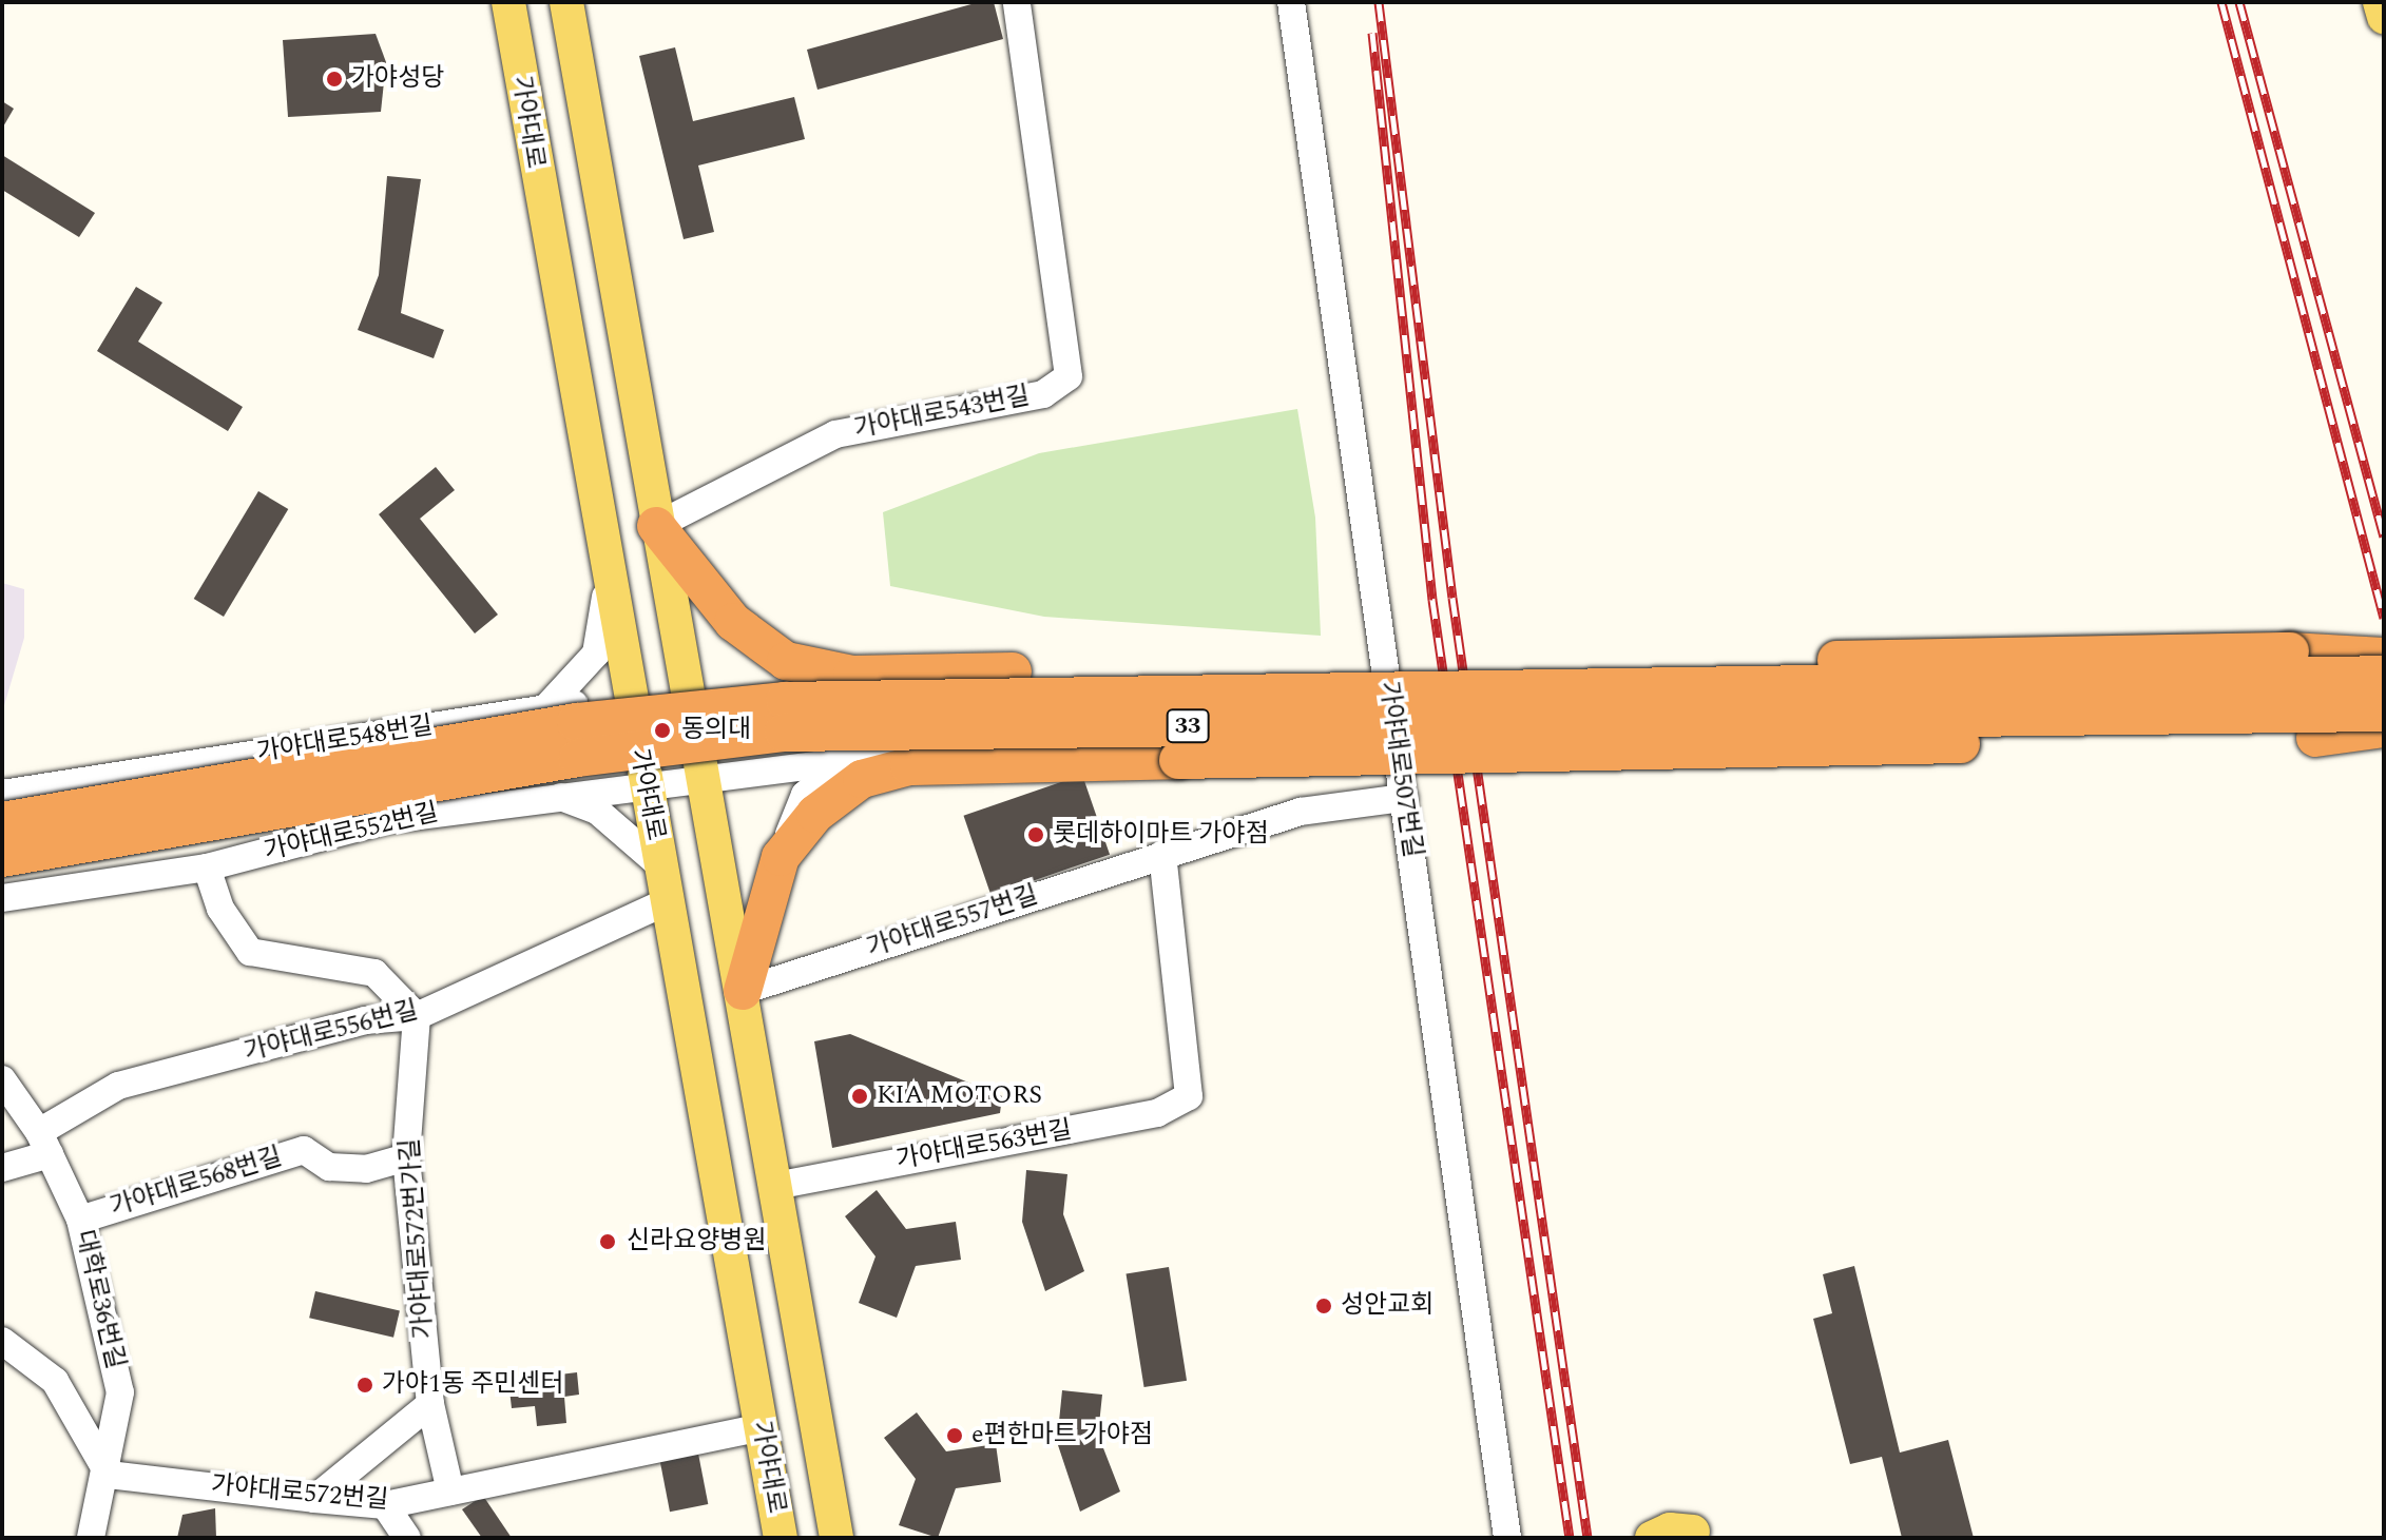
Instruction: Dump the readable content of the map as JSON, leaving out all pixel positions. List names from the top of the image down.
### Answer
{
  "streets": {
    "highway": ["33"],
    "main road": ["가야대로"],
    "street": [
      "가야대로543번길",
      "가야대로548번길",
      "가야대로507번길",
      "가야대로552번길",
      "가야대로557번길",
      "가야대로556번길",
      "가야대로563번길",
      "가야대로568번길",
      "가야대로572번가길",
      "대학로36번길",
      "가야대로572번길"
    ]
  },
  "crossings": [
    ["가야대로", "가야대로548번길"],
    ["가야대로", "가야대로552번길"],
    ["가야대로", "가야대로556번길"],
    ["가야대로", "가야대로572번길"],
    ["가야대로548번길", "가야대로552번길"],
    ["가야대로507번길", "가야대로557번길"],
    ["가야대로557번길", "가야대로563번길"],
    ["가야대로556번길", "가야대로572번가길"],
    ["가야대로556번길", "대학로36번길"],
    ["가야대로568번길", "가야대로572번가길"],
    ["가야대로568번길", "대학로36번길"],
    ["가야대로572번가길", "가야대로572번길"],
    ["대학로36번길", "가야대로572번길"]
  ],
  "places": [
    "가야성당",
    "동의대",
    "롯데하이마트 가야점",
    "KIA MOTORS",
    "신라요양병원",
    "성안교회",
    "가야1동 주민센터",
    "e편한마트 가야점"
  ]
}
